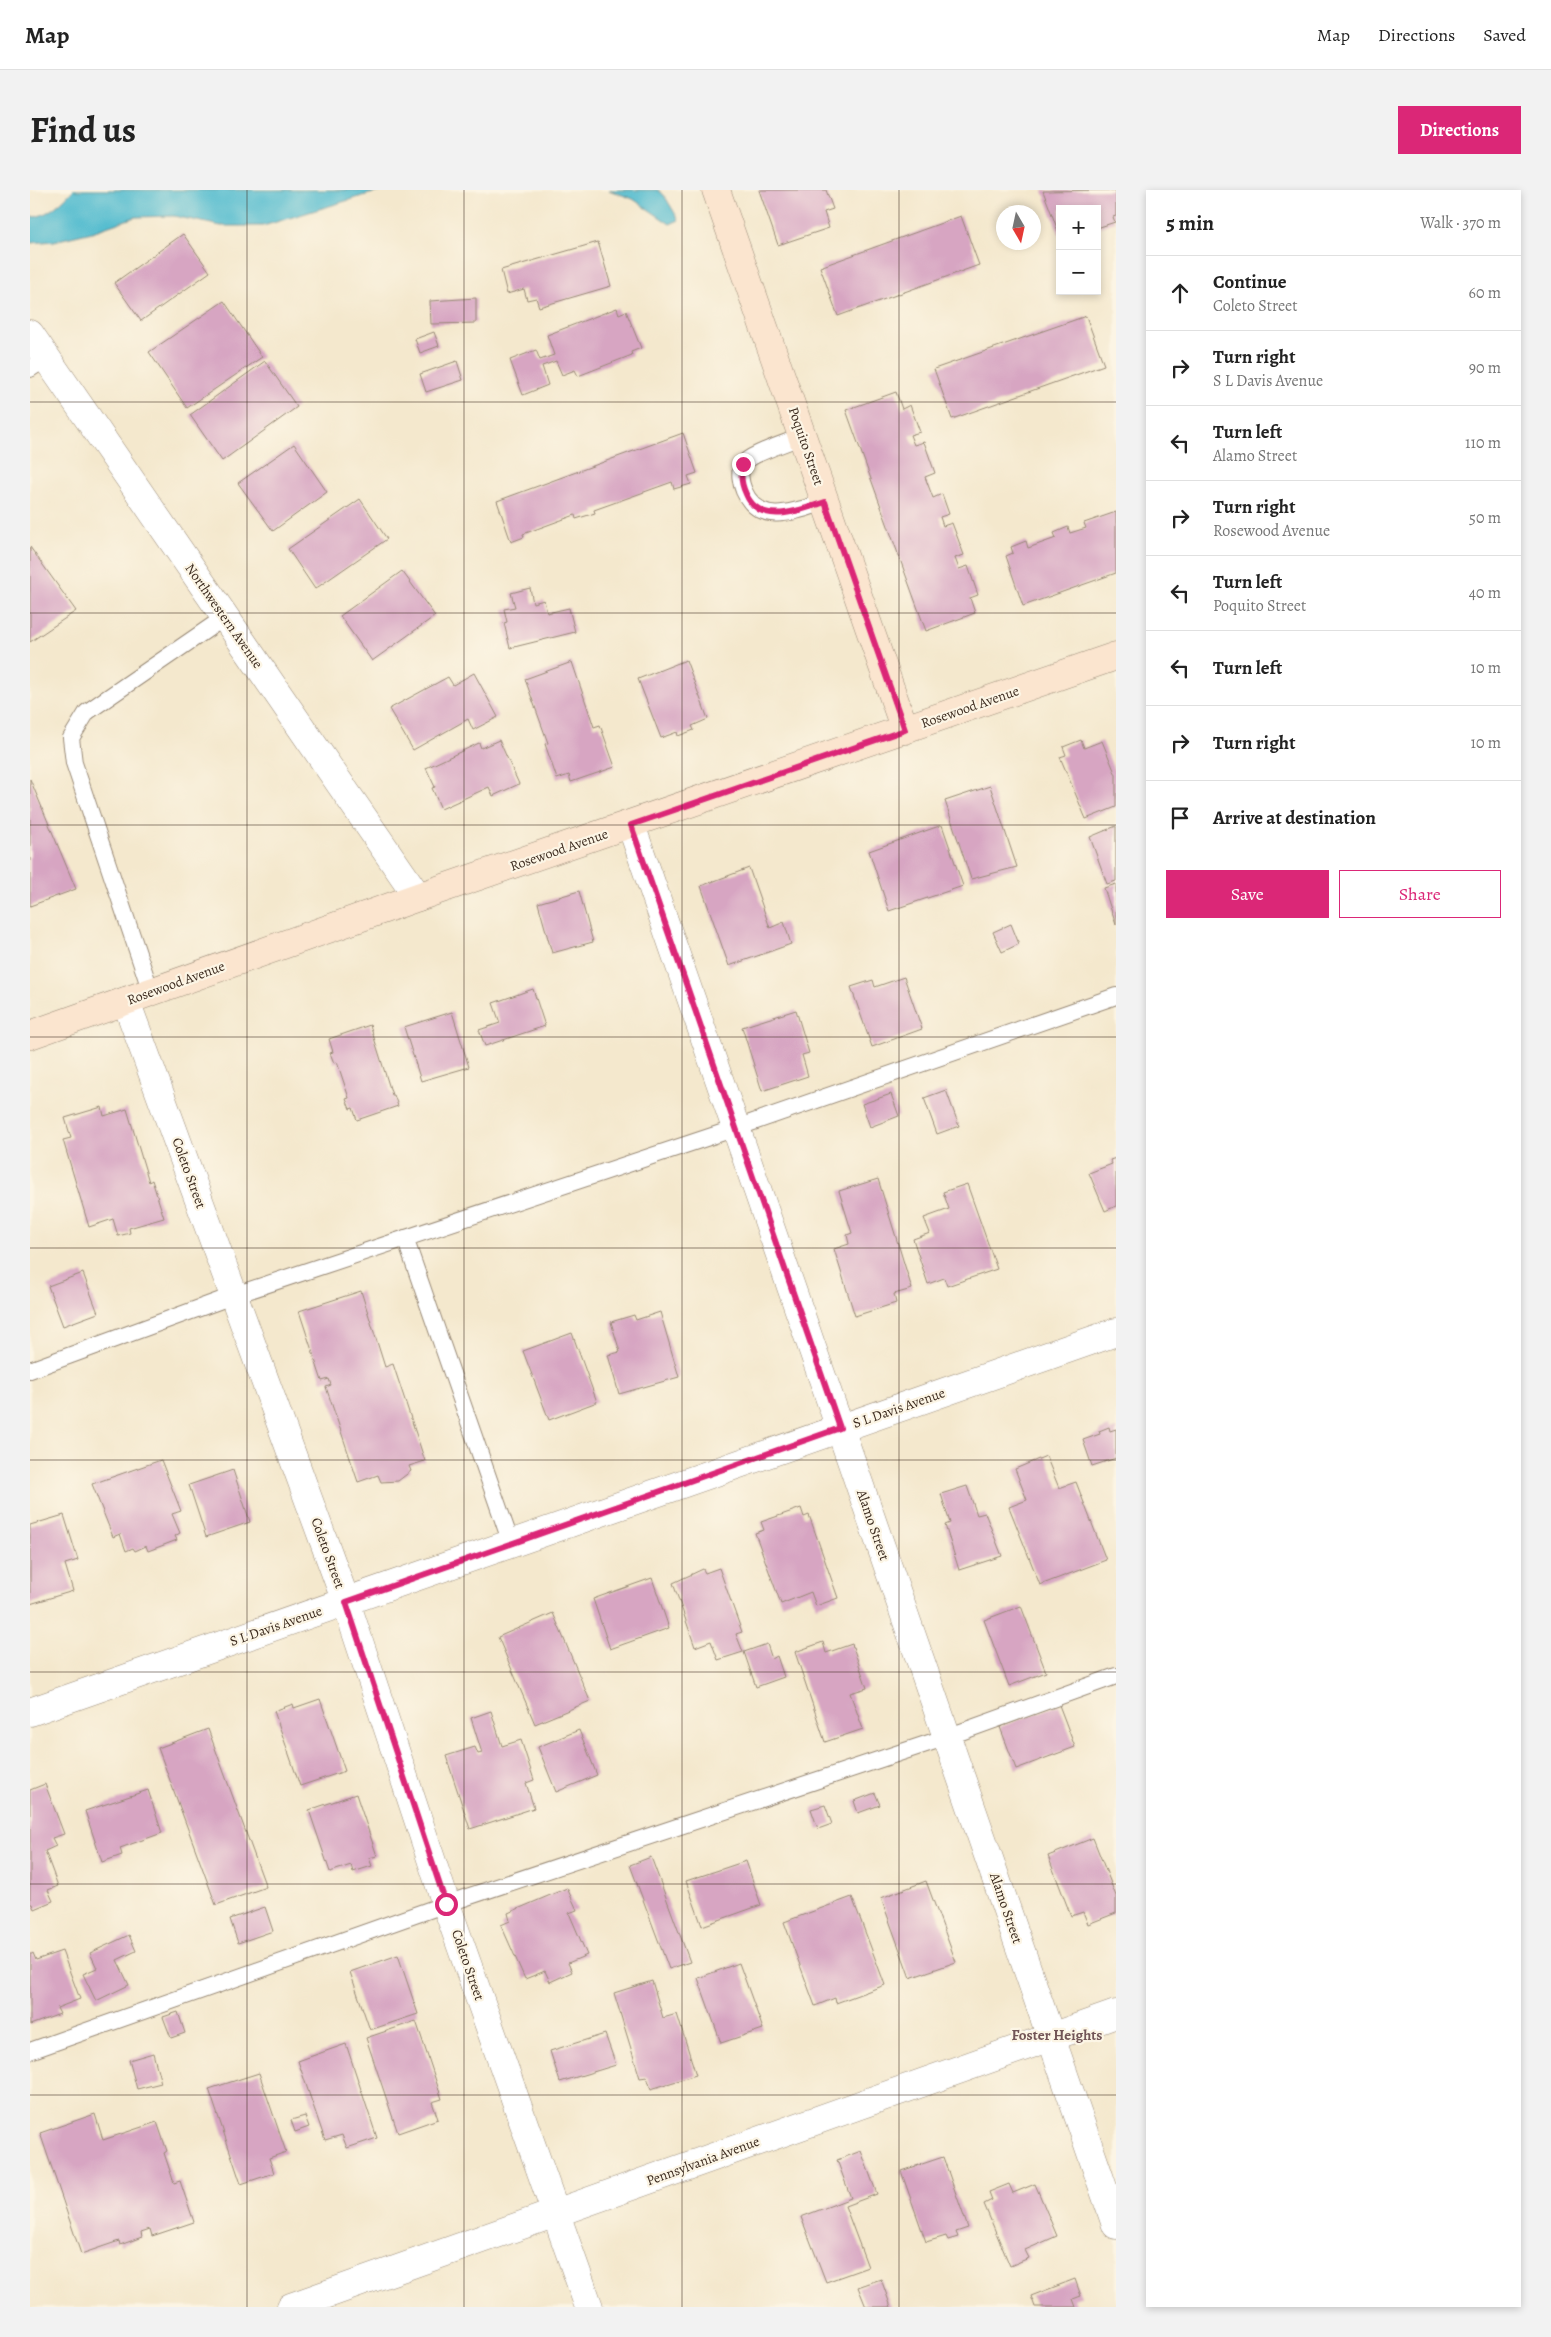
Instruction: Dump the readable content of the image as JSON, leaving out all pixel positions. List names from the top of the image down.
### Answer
{
  "streets": {
    "street": [
      "Poquito Street",
      "Northwestern Avenue",
      "Rosewood Avenue",
      "Coleto Street",
      "S L Davis Avenue",
      "Alamo Street",
      "Pennsylvania Avenue"
    ]
  },
  "crossings": [
    ["Poquito Street", "Rosewood Avenue"],
    ["Northwestern Avenue", "Rosewood Avenue"],
    ["Rosewood Avenue", "Coleto Street"],
    ["Rosewood Avenue", "Alamo Street"],
    ["Coleto Street", "S L Davis Avenue"],
    ["Coleto Street", "Pennsylvania Avenue"],
    ["S L Davis Avenue", "Alamo Street"],
    ["Alamo Street", "Pennsylvania Avenue"]
  ],
  "districts": ["Foster Heights"],
  "north": "bottom",
  "page": {
    "header": "Map",
    "nav": ["Map", "Directions", "Saved"],
    "title": "Find us",
    "buttons": [
      "Directions",
      ["Save", "Share"]
    ],
    "heading": ["5 min", "Walk · 370 m"],
    "map_buttons": ["+", "−"],
    "list": [
      ["Continue", "Coleto Street", "60 m"],
      ["Turn right", "S L Davis Avenue", "90 m"],
      ["Turn left", "Alamo Street", "110 m"],
      ["Turn right", "Rosewood Avenue", "50 m"],
      ["Turn left", "Poquito Street", "40 m"],
      ["Turn left", "10 m"],
      ["Turn right", "10 m"],
      "Arrive at destination"
    ]
  }
}
